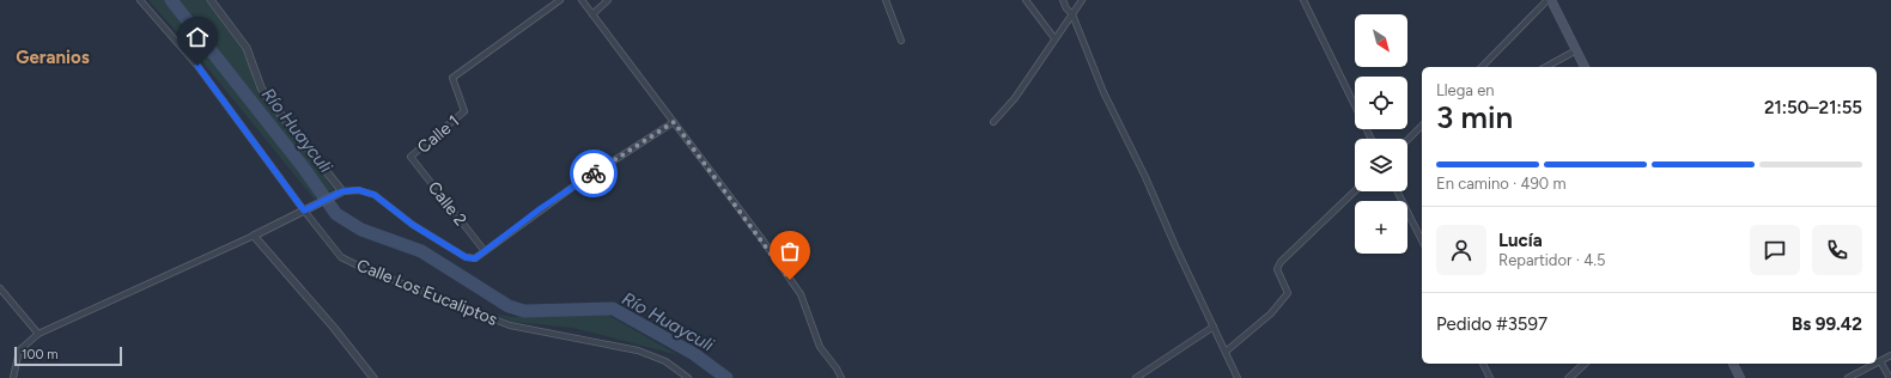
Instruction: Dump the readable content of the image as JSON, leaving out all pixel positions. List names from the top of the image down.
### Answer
{
  "streets": {
    "street": ["Calle 1", "Calle 2", "Calle Los Eucaliptos"]
  },
  "crossings": [
    ["Calle 1", "Calle 2"]
  ],
  "districts": ["Geranios"],
  "water": ["Río Huayculi"],
  "scale_bar": "100 m",
  "north": "bottom right",
  "page": {
    "map_buttons": "+",
    "heading": ["3 min", "Llega en", "21:50–21:55"],
    "panel": [
      "Lucía",
      "Repartidor · 4.5",
      "Pedido #3597",
      "Bs 99.42"
    ],
    "bar": "En camino · 490 m",
    "scale": "100 m"
  }
}
